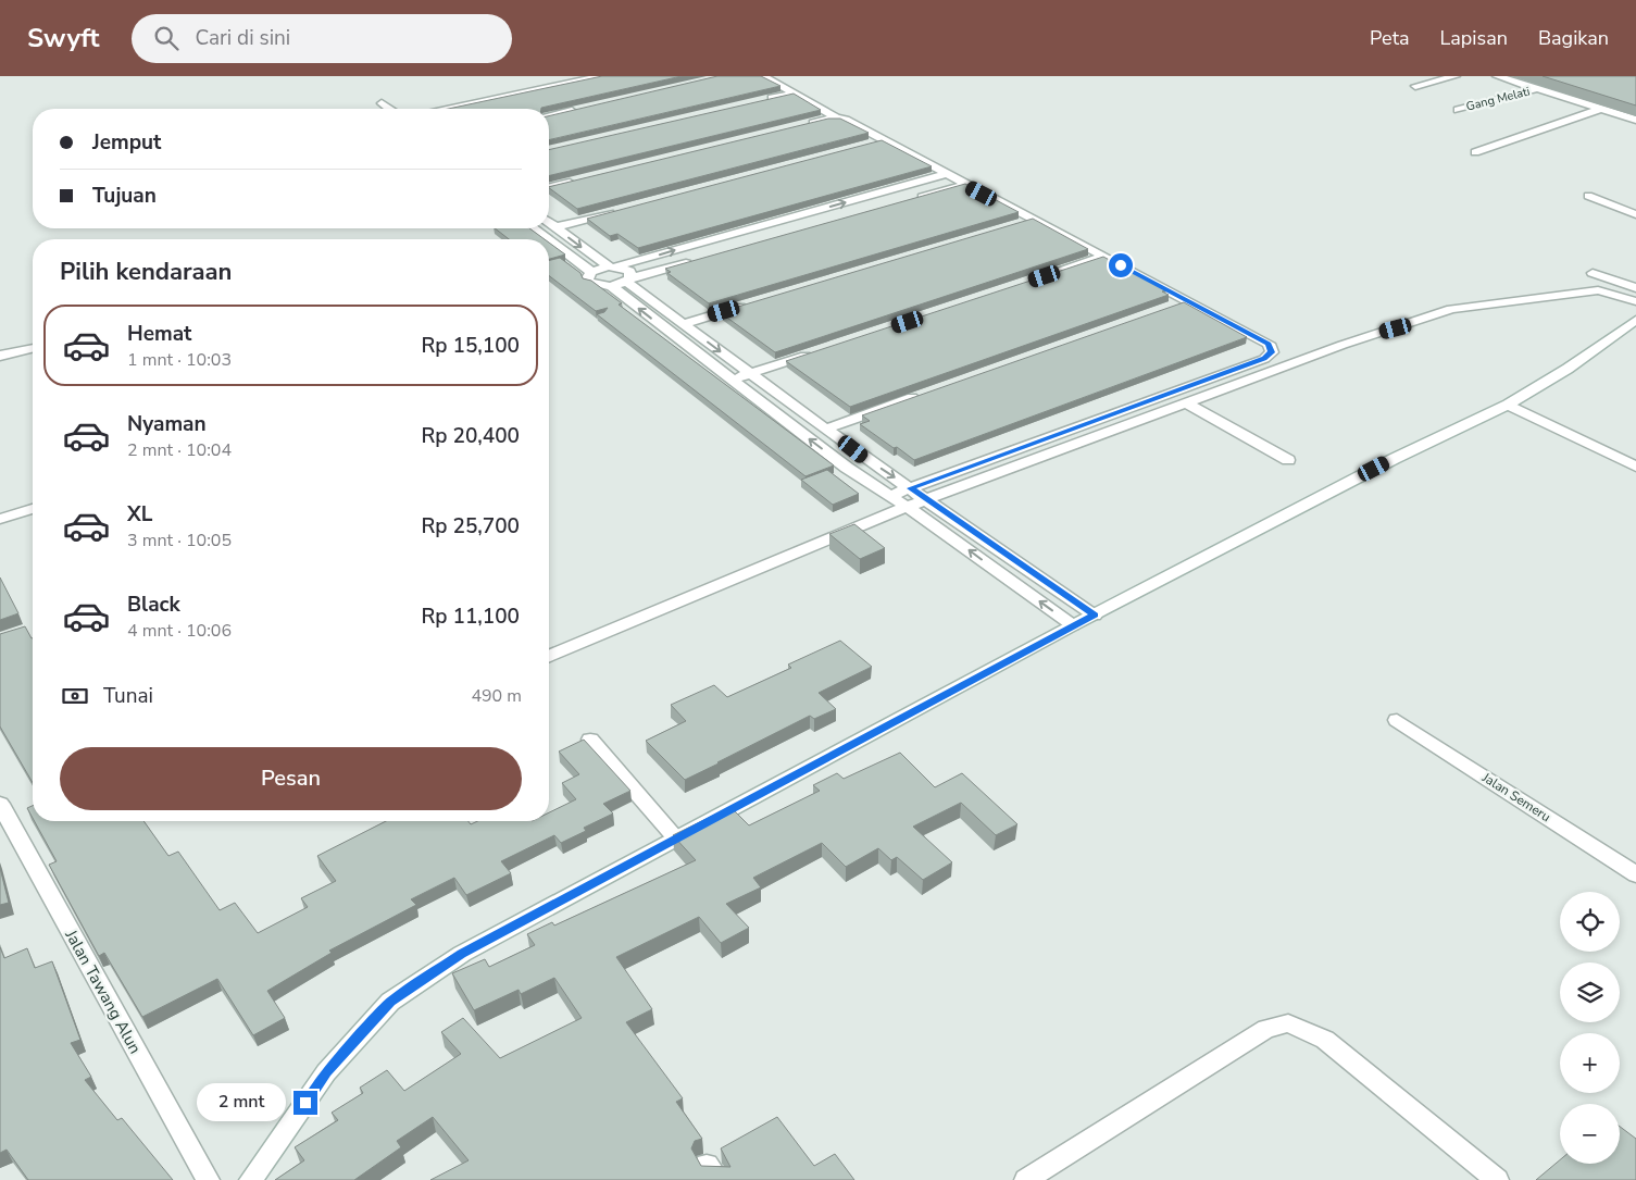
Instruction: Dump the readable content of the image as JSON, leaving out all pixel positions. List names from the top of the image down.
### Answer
{
  "streets": {
    "street": ["Gang Melati", "Jalan Semeru", "Jalan Tawang Alun"]
  },
  "page": {
    "header": "Swyft",
    "search": "Cari di sini",
    "nav": ["Peta", "Lapisan", "Bagikan"],
    "banner": ["Jemput", "Tujuan"],
    "heading": "Pilih kendaraan",
    "list": [
      {
        "name": "Hemat",
        "note": "1 mnt · 10:03",
        "value": "Rp 15,100"
      },
      {
        "name": "Nyaman",
        "note": "2 mnt · 10:04",
        "value": "Rp 20,400"
      },
      {
        "name": "XL",
        "note": "3 mnt · 10:05",
        "value": "Rp 25,700"
      },
      {
        "name": "Black",
        "note": "4 mnt · 10:06",
        "value": "Rp 11,100"
      }
    ],
    "pay": ["Tunai", "490 m"],
    "buttons": "Pesan",
    "map_buttons": ["+", "−"],
    "bubble": "2 mnt"
  }
}
